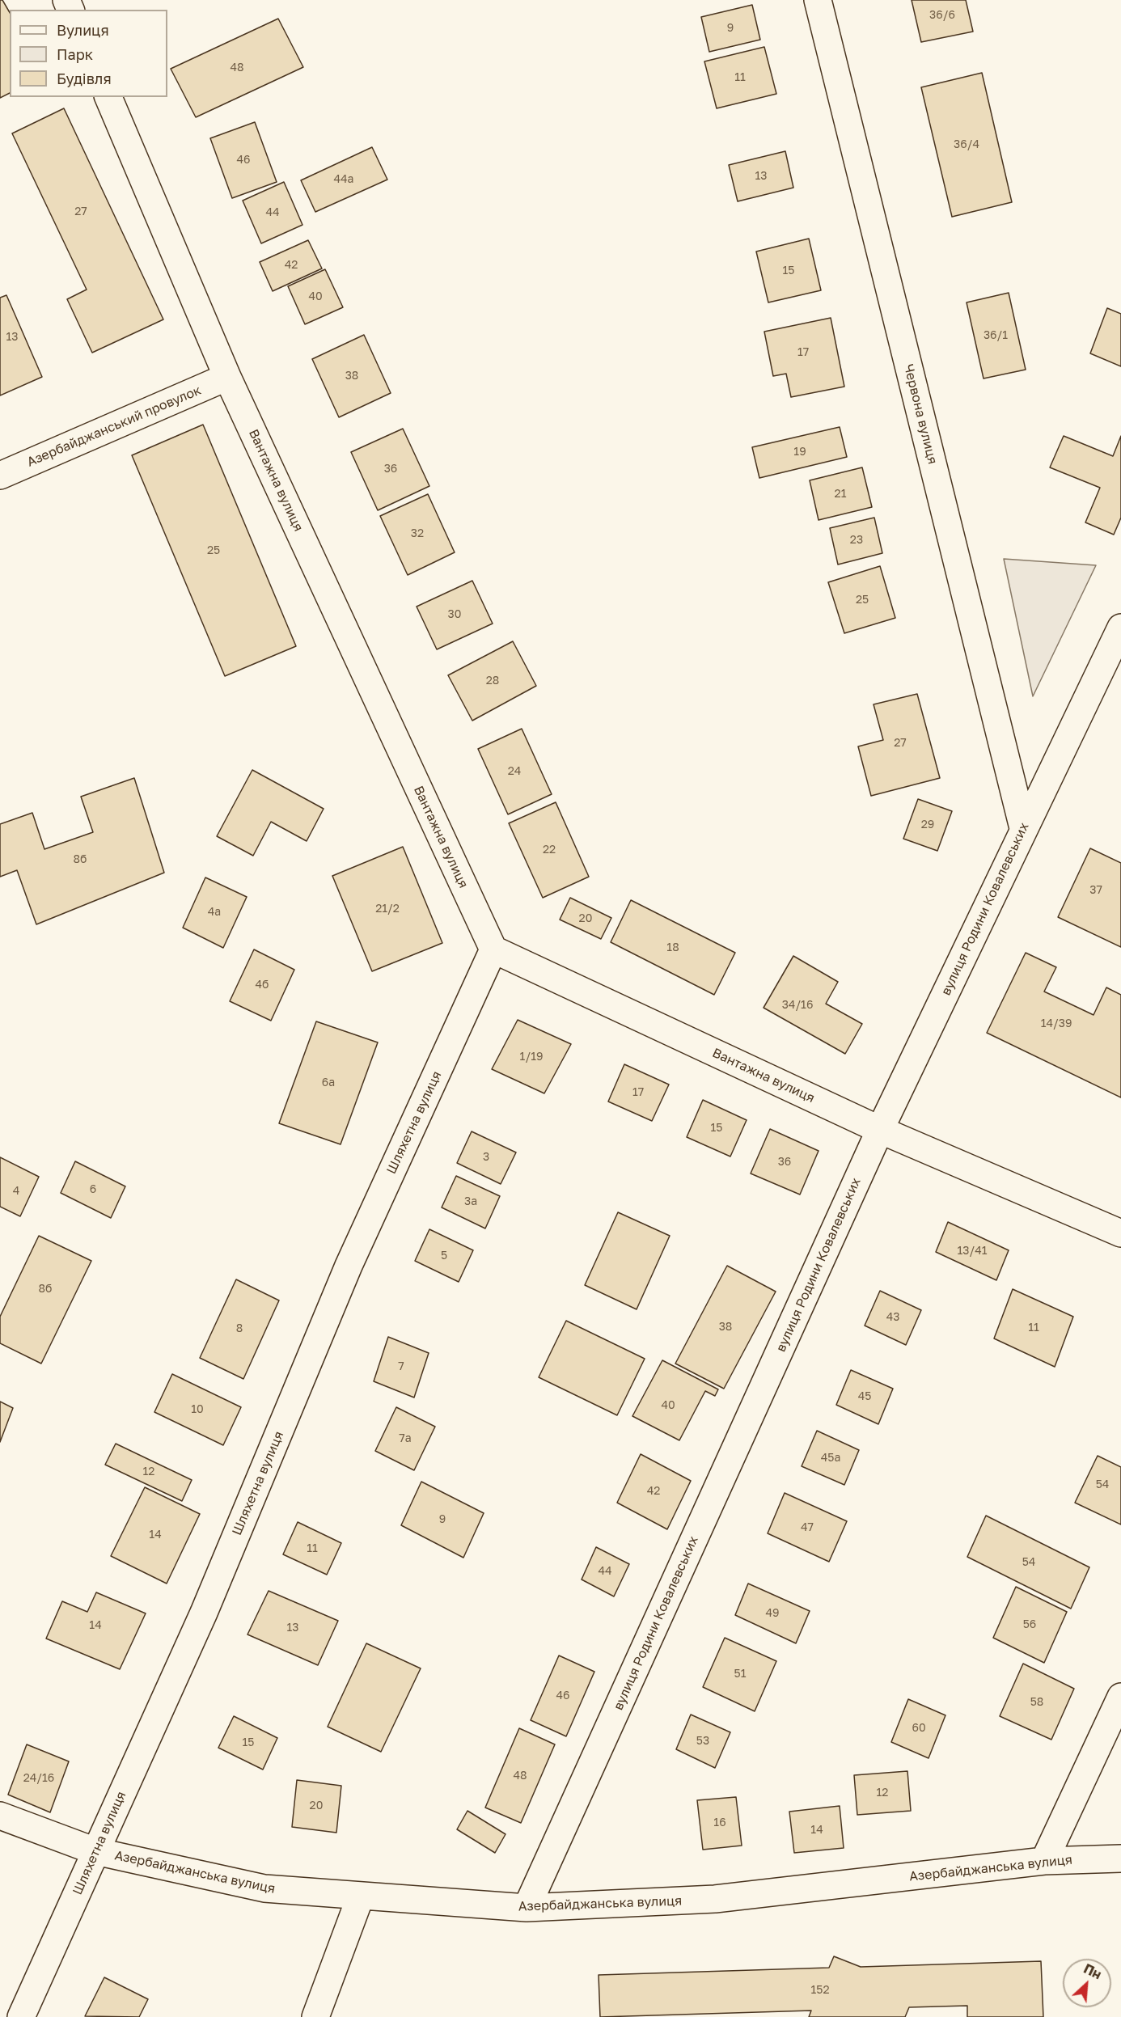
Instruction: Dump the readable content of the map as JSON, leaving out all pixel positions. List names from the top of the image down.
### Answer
{
  "streets": {
    "street": [
      "Червона вулиця",
      "Азербайджанський провулок",
      "Вантажна вулиця",
      "вулиця Родини Ковалевських",
      "Шляхетна вулиця",
      "Азербайджанська вулиця"
    ]
  },
  "crossings": [
    ["Червона вулиця", "вулиця Родини Ковалевських"],
    ["Азербайджанський провулок", "Вантажна вулиця"],
    ["Вантажна вулиця", "вулиця Родини Ковалевських"],
    ["Вантажна вулиця", "Шляхетна вулиця"],
    ["вулиця Родини Ковалевських", "Азербайджанська вулиця"],
    ["Шляхетна вулиця", "Азербайджанська вулиця"]
  ],
  "house_numbers": [
    "36/6",
    "9",
    "48",
    "11",
    "36/4",
    "46",
    "13",
    "44а",
    "27",
    "44",
    "42",
    "15",
    "40",
    "36/1",
    "13",
    "17",
    "38",
    "19",
    "36",
    "21",
    "32",
    "23",
    "25",
    "25",
    "30",
    "28",
    "27",
    "24",
    "29",
    "22",
    "8б",
    "37",
    "21/2",
    "4а",
    "20",
    "18",
    "4б",
    "34/16",
    "14/39",
    "1/19",
    "6а",
    "17",
    "15",
    "3",
    "36",
    "6",
    "4",
    "3а",
    "13/41",
    "5",
    "8б",
    "43",
    "38",
    "11",
    "8",
    "7",
    "45",
    "40",
    "10",
    "7а",
    "45а",
    "12",
    "54",
    "42",
    "9",
    "47",
    "14",
    "11",
    "54",
    "44",
    "49",
    "56",
    "14",
    "13",
    "51",
    "46",
    "58",
    "60",
    "53",
    "15",
    "48",
    "24/16",
    "12",
    "20",
    "16",
    "14",
    "152"
  ],
  "legend": ["Вулиця", "Парк", "Будівля"],
  "north": "top right"
}
